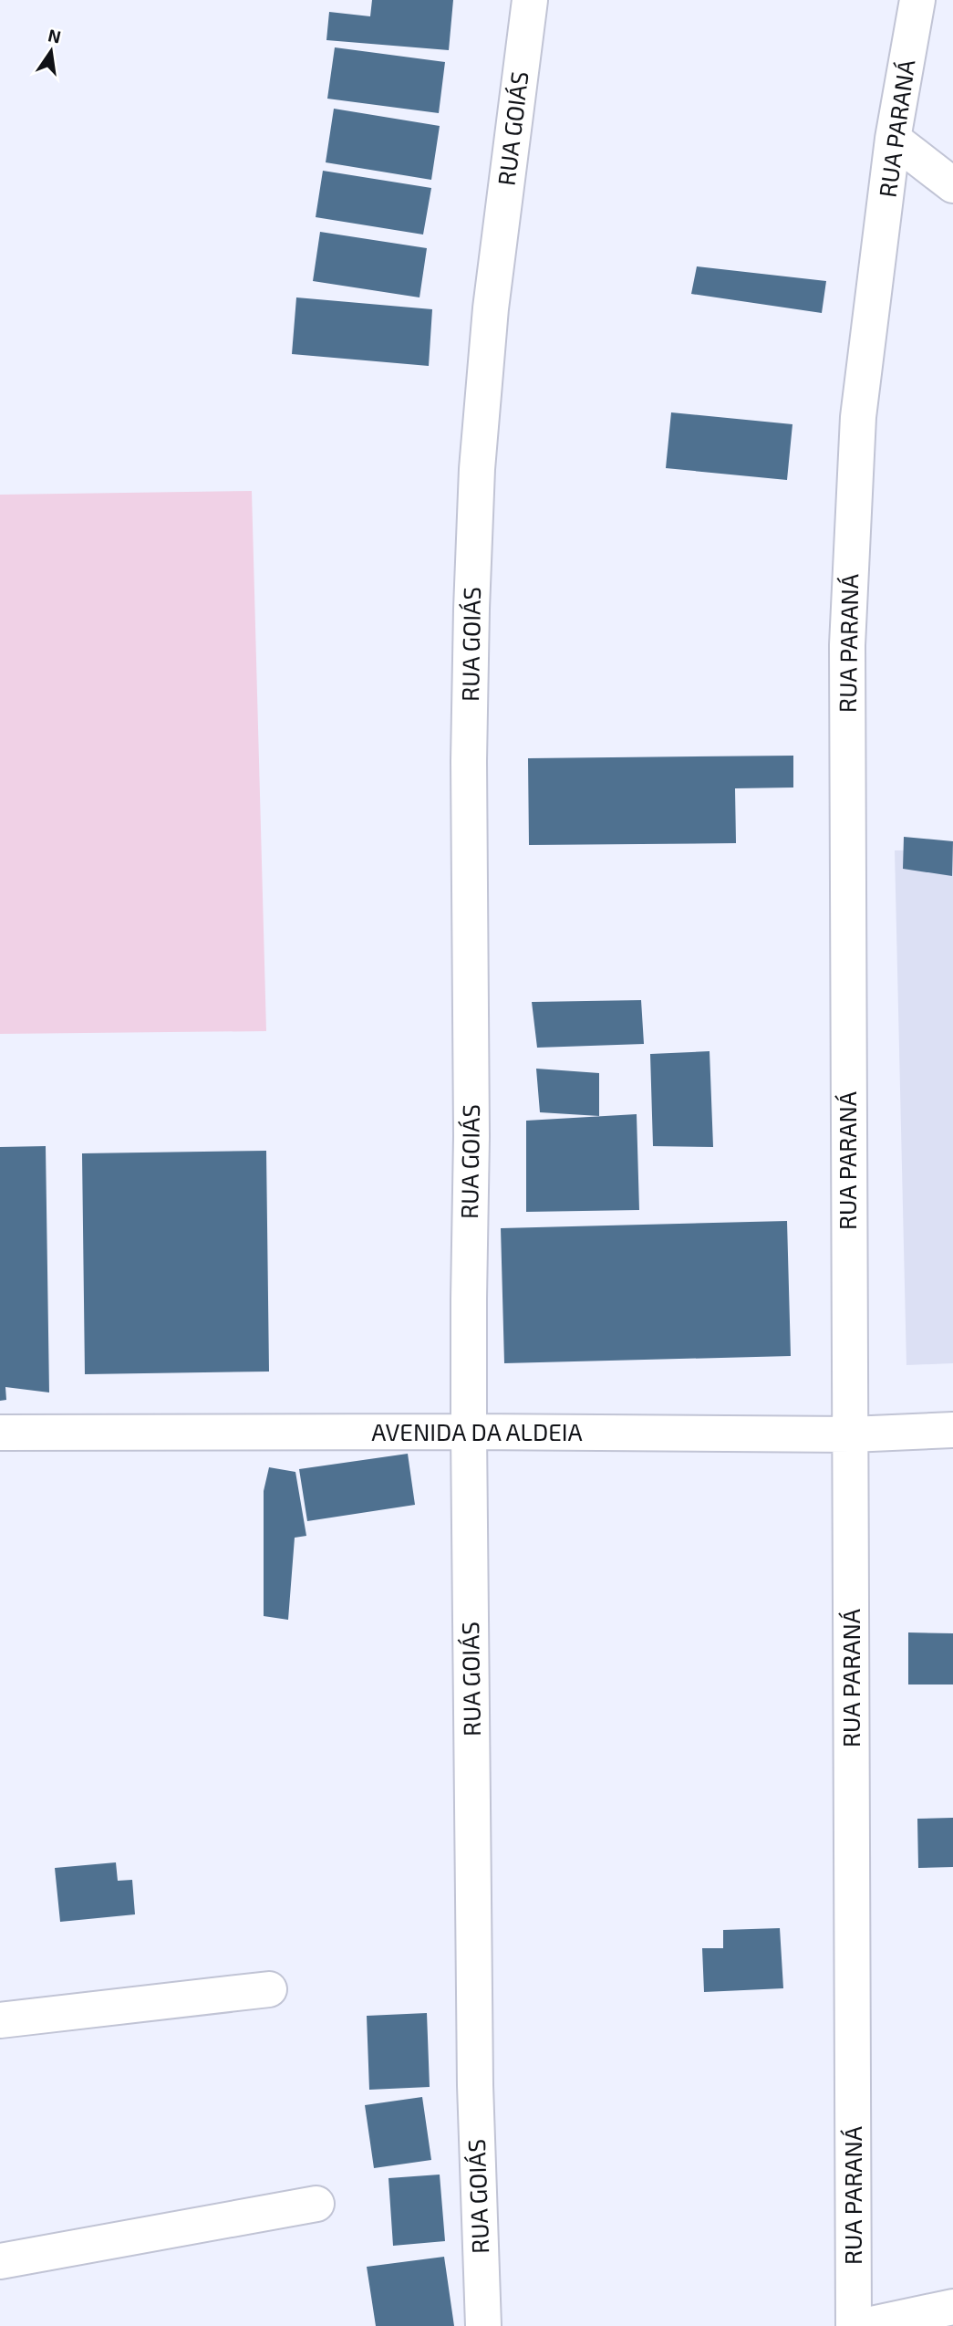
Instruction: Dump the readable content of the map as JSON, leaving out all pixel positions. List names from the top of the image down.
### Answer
{
  "streets": {
    "street": ["RUA GOIÁS", "RUA PARANÁ", "AVENIDA DA ALDEIA"]
  },
  "crossings": [
    ["RUA GOIÁS", "AVENIDA DA ALDEIA"],
    ["RUA PARANÁ", "AVENIDA DA ALDEIA"]
  ],
  "north": "top"
}
